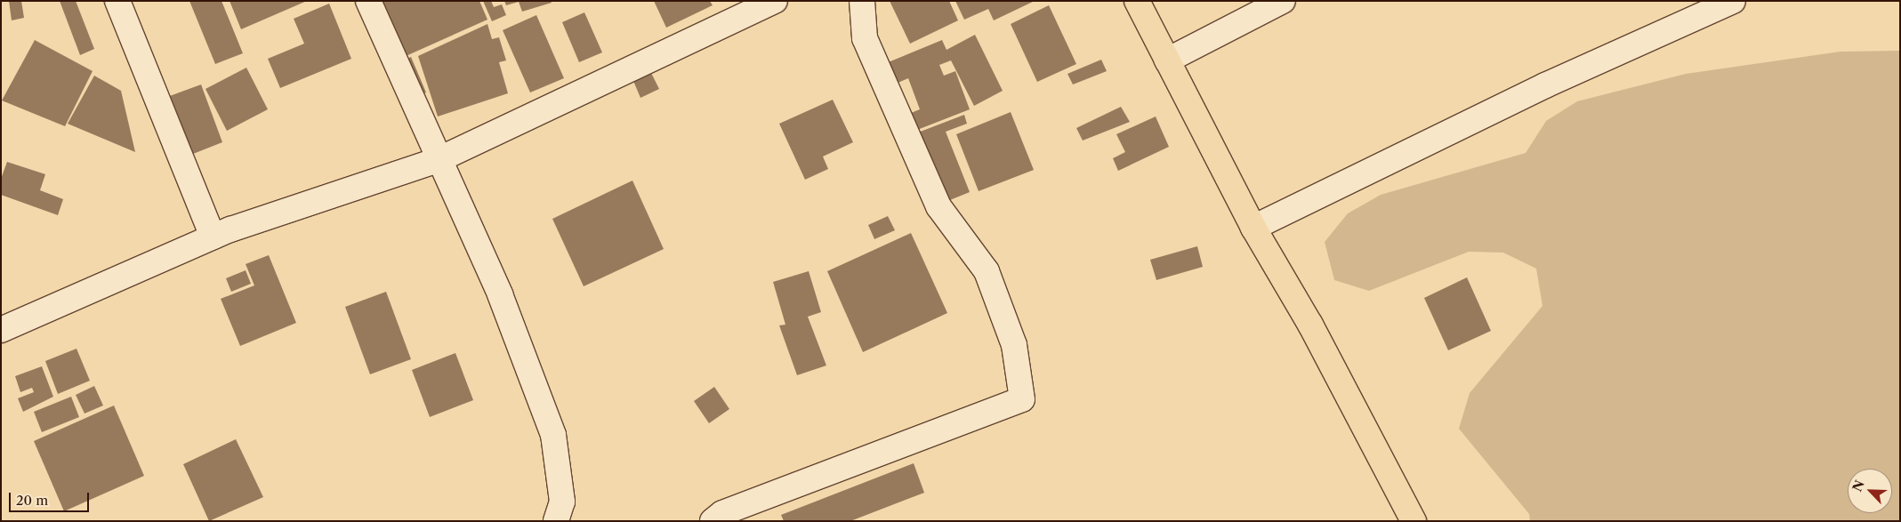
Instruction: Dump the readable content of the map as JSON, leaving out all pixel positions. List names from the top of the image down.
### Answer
{
  "scale_bar": "20 m",
  "north": "top left"
}
